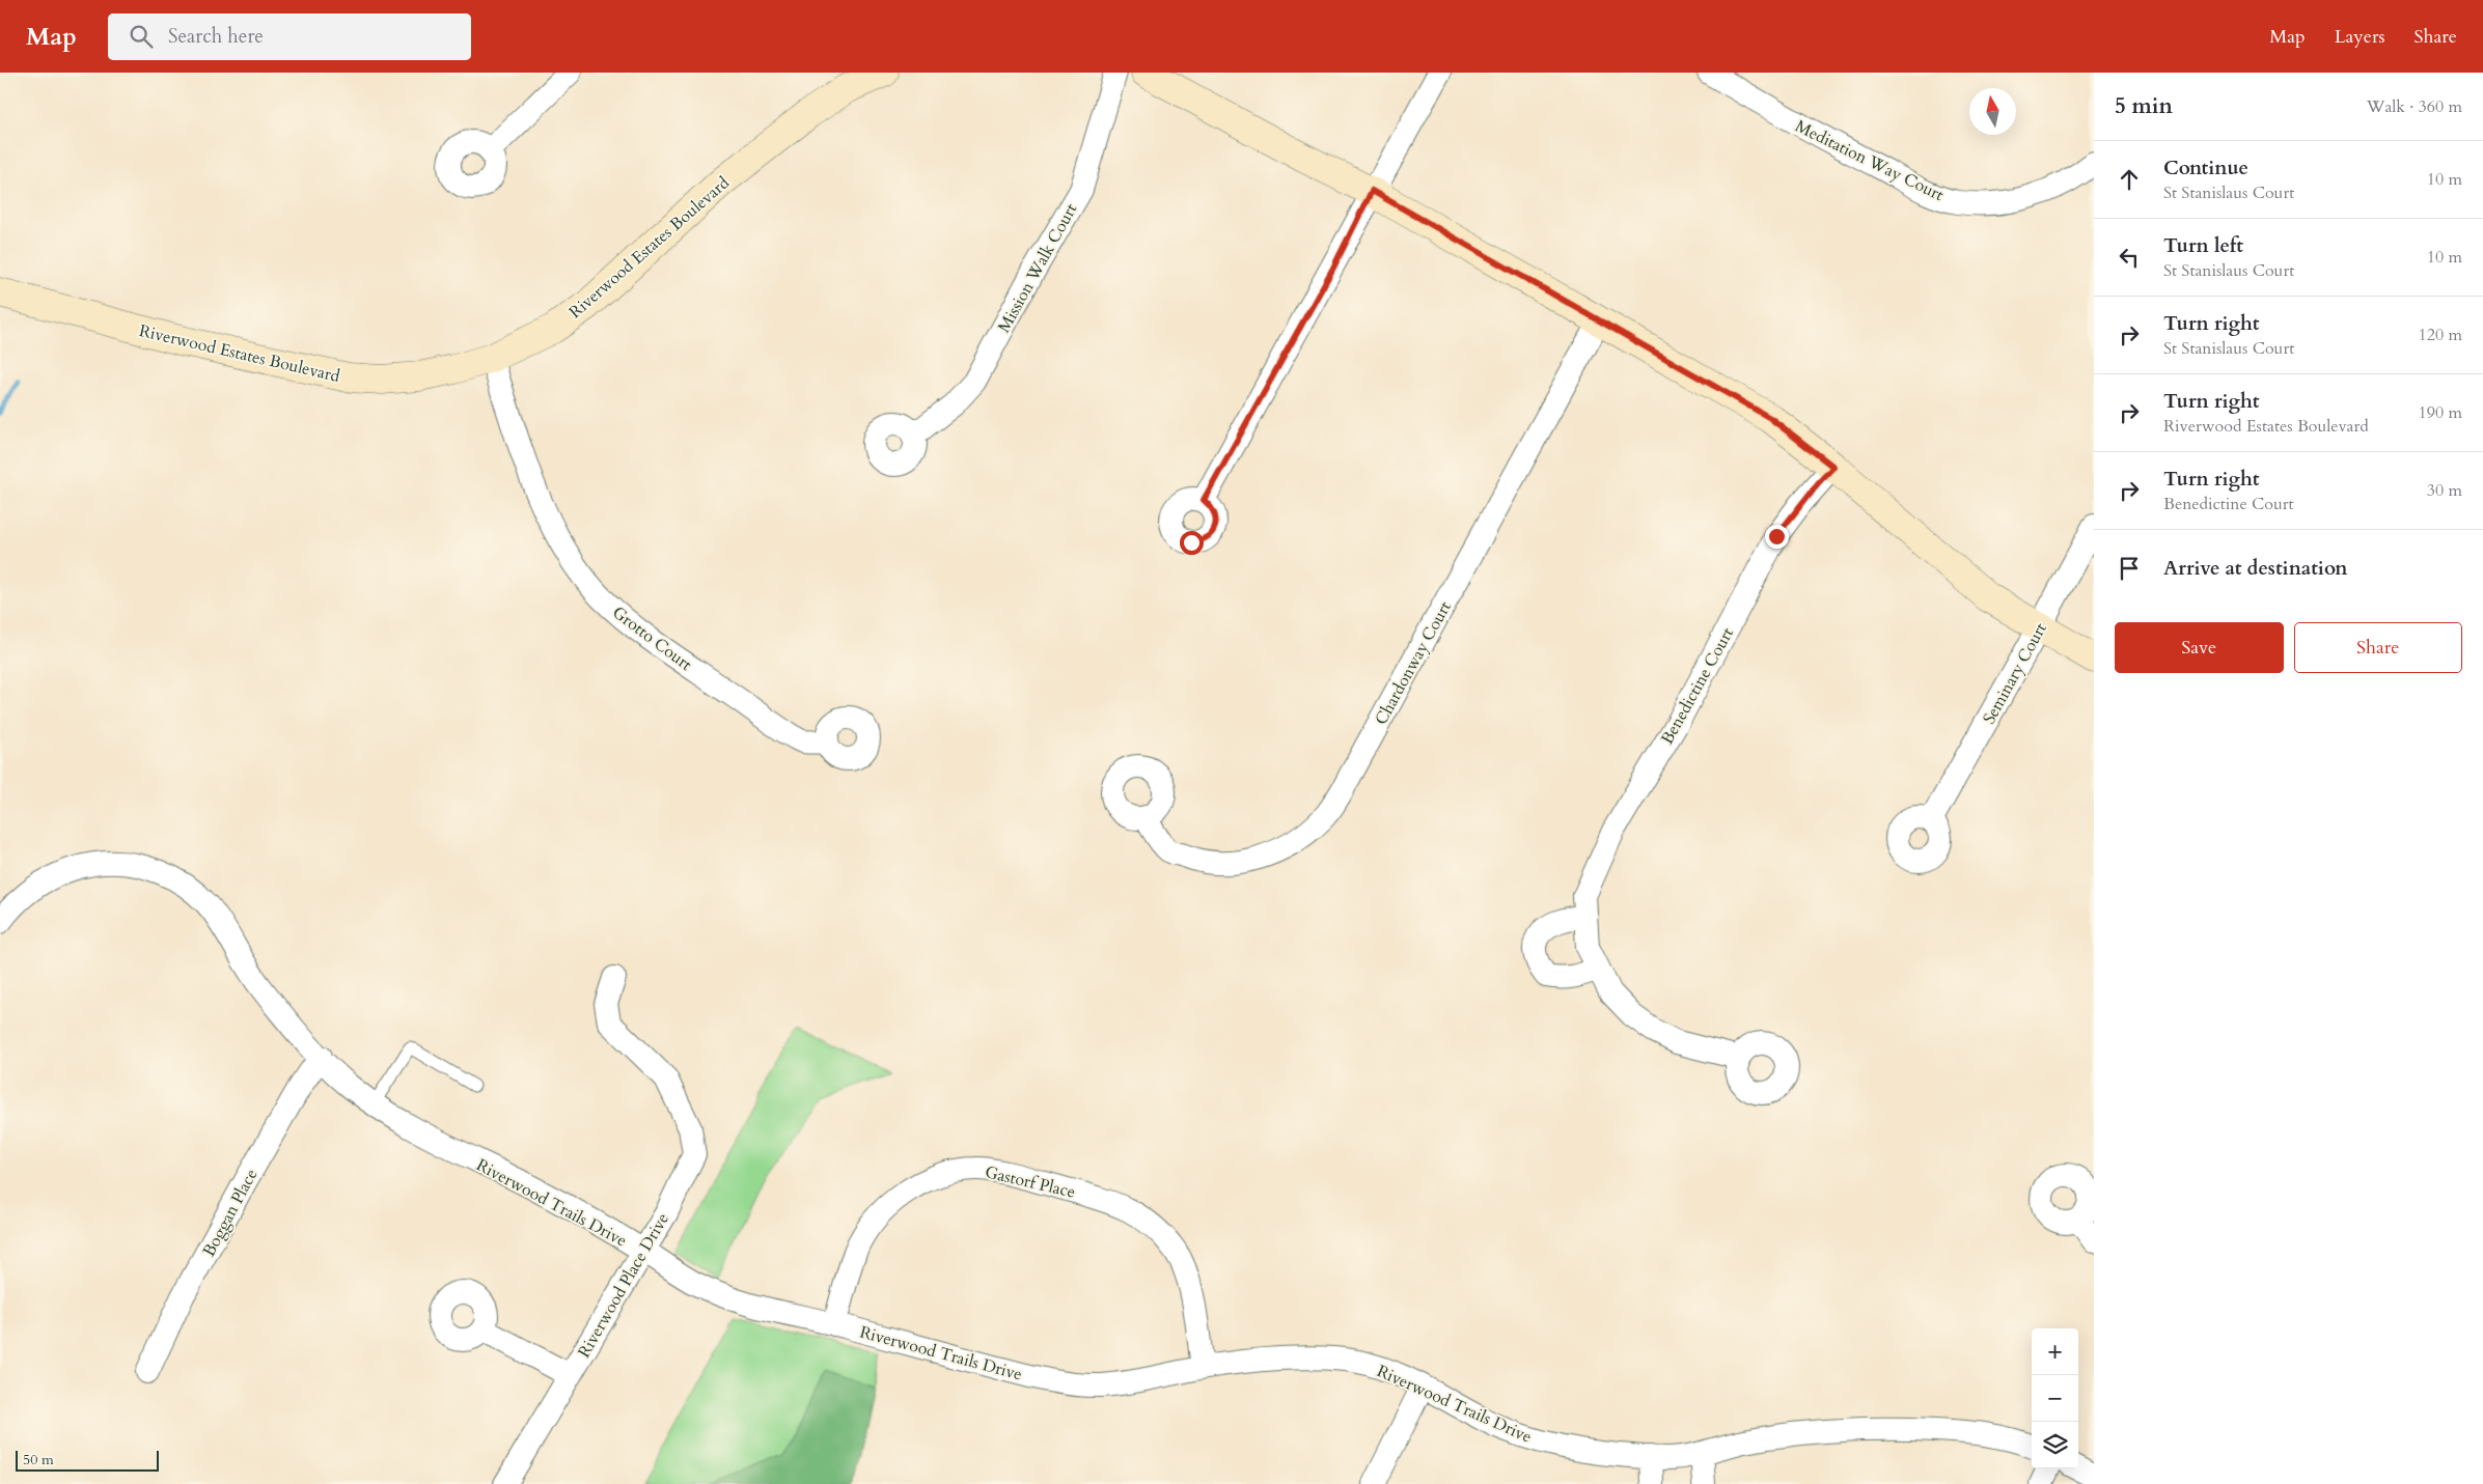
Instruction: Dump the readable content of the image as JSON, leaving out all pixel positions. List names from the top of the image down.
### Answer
{
  "streets": {
    "street": [
      "Meditation Way Court",
      "Riverwood Estates Boulevard",
      "Mission Walk Court",
      "Grotto Court",
      "Chardonway Court",
      "Seminary Court",
      "Benedictine Court",
      "Gastorf Place",
      "Riverwood Trails Drive",
      "Boggan Place",
      "Riverwood Place Drive"
    ]
  },
  "crossings": [
    ["Riverwood Estates Boulevard", "Grotto Court"],
    ["Gastorf Place", "Riverwood Trails Drive"],
    ["Riverwood Trails Drive", "Boggan Place"],
    ["Riverwood Trails Drive", "Riverwood Place Drive"]
  ],
  "scale_bar": "50 m",
  "north": "top",
  "page": {
    "header": "Map",
    "search": "Search here",
    "nav": ["Map", "Layers", "Share"],
    "heading": ["5 min", "Walk · 360 m"],
    "list": [
      ["Continue", "St Stanislaus Court", "10 m"],
      ["Turn left", "St Stanislaus Court", "10 m"],
      ["Turn right", "St Stanislaus Court", "120 m"],
      ["Turn right", "Riverwood Estates Boulevard", "190 m"],
      ["Turn right", "Benedictine Court", "30 m"],
      "Arrive at destination"
    ],
    "buttons": ["Save", "Share"],
    "map_buttons": ["+", "−"],
    "scale": "50 m"
  }
}
